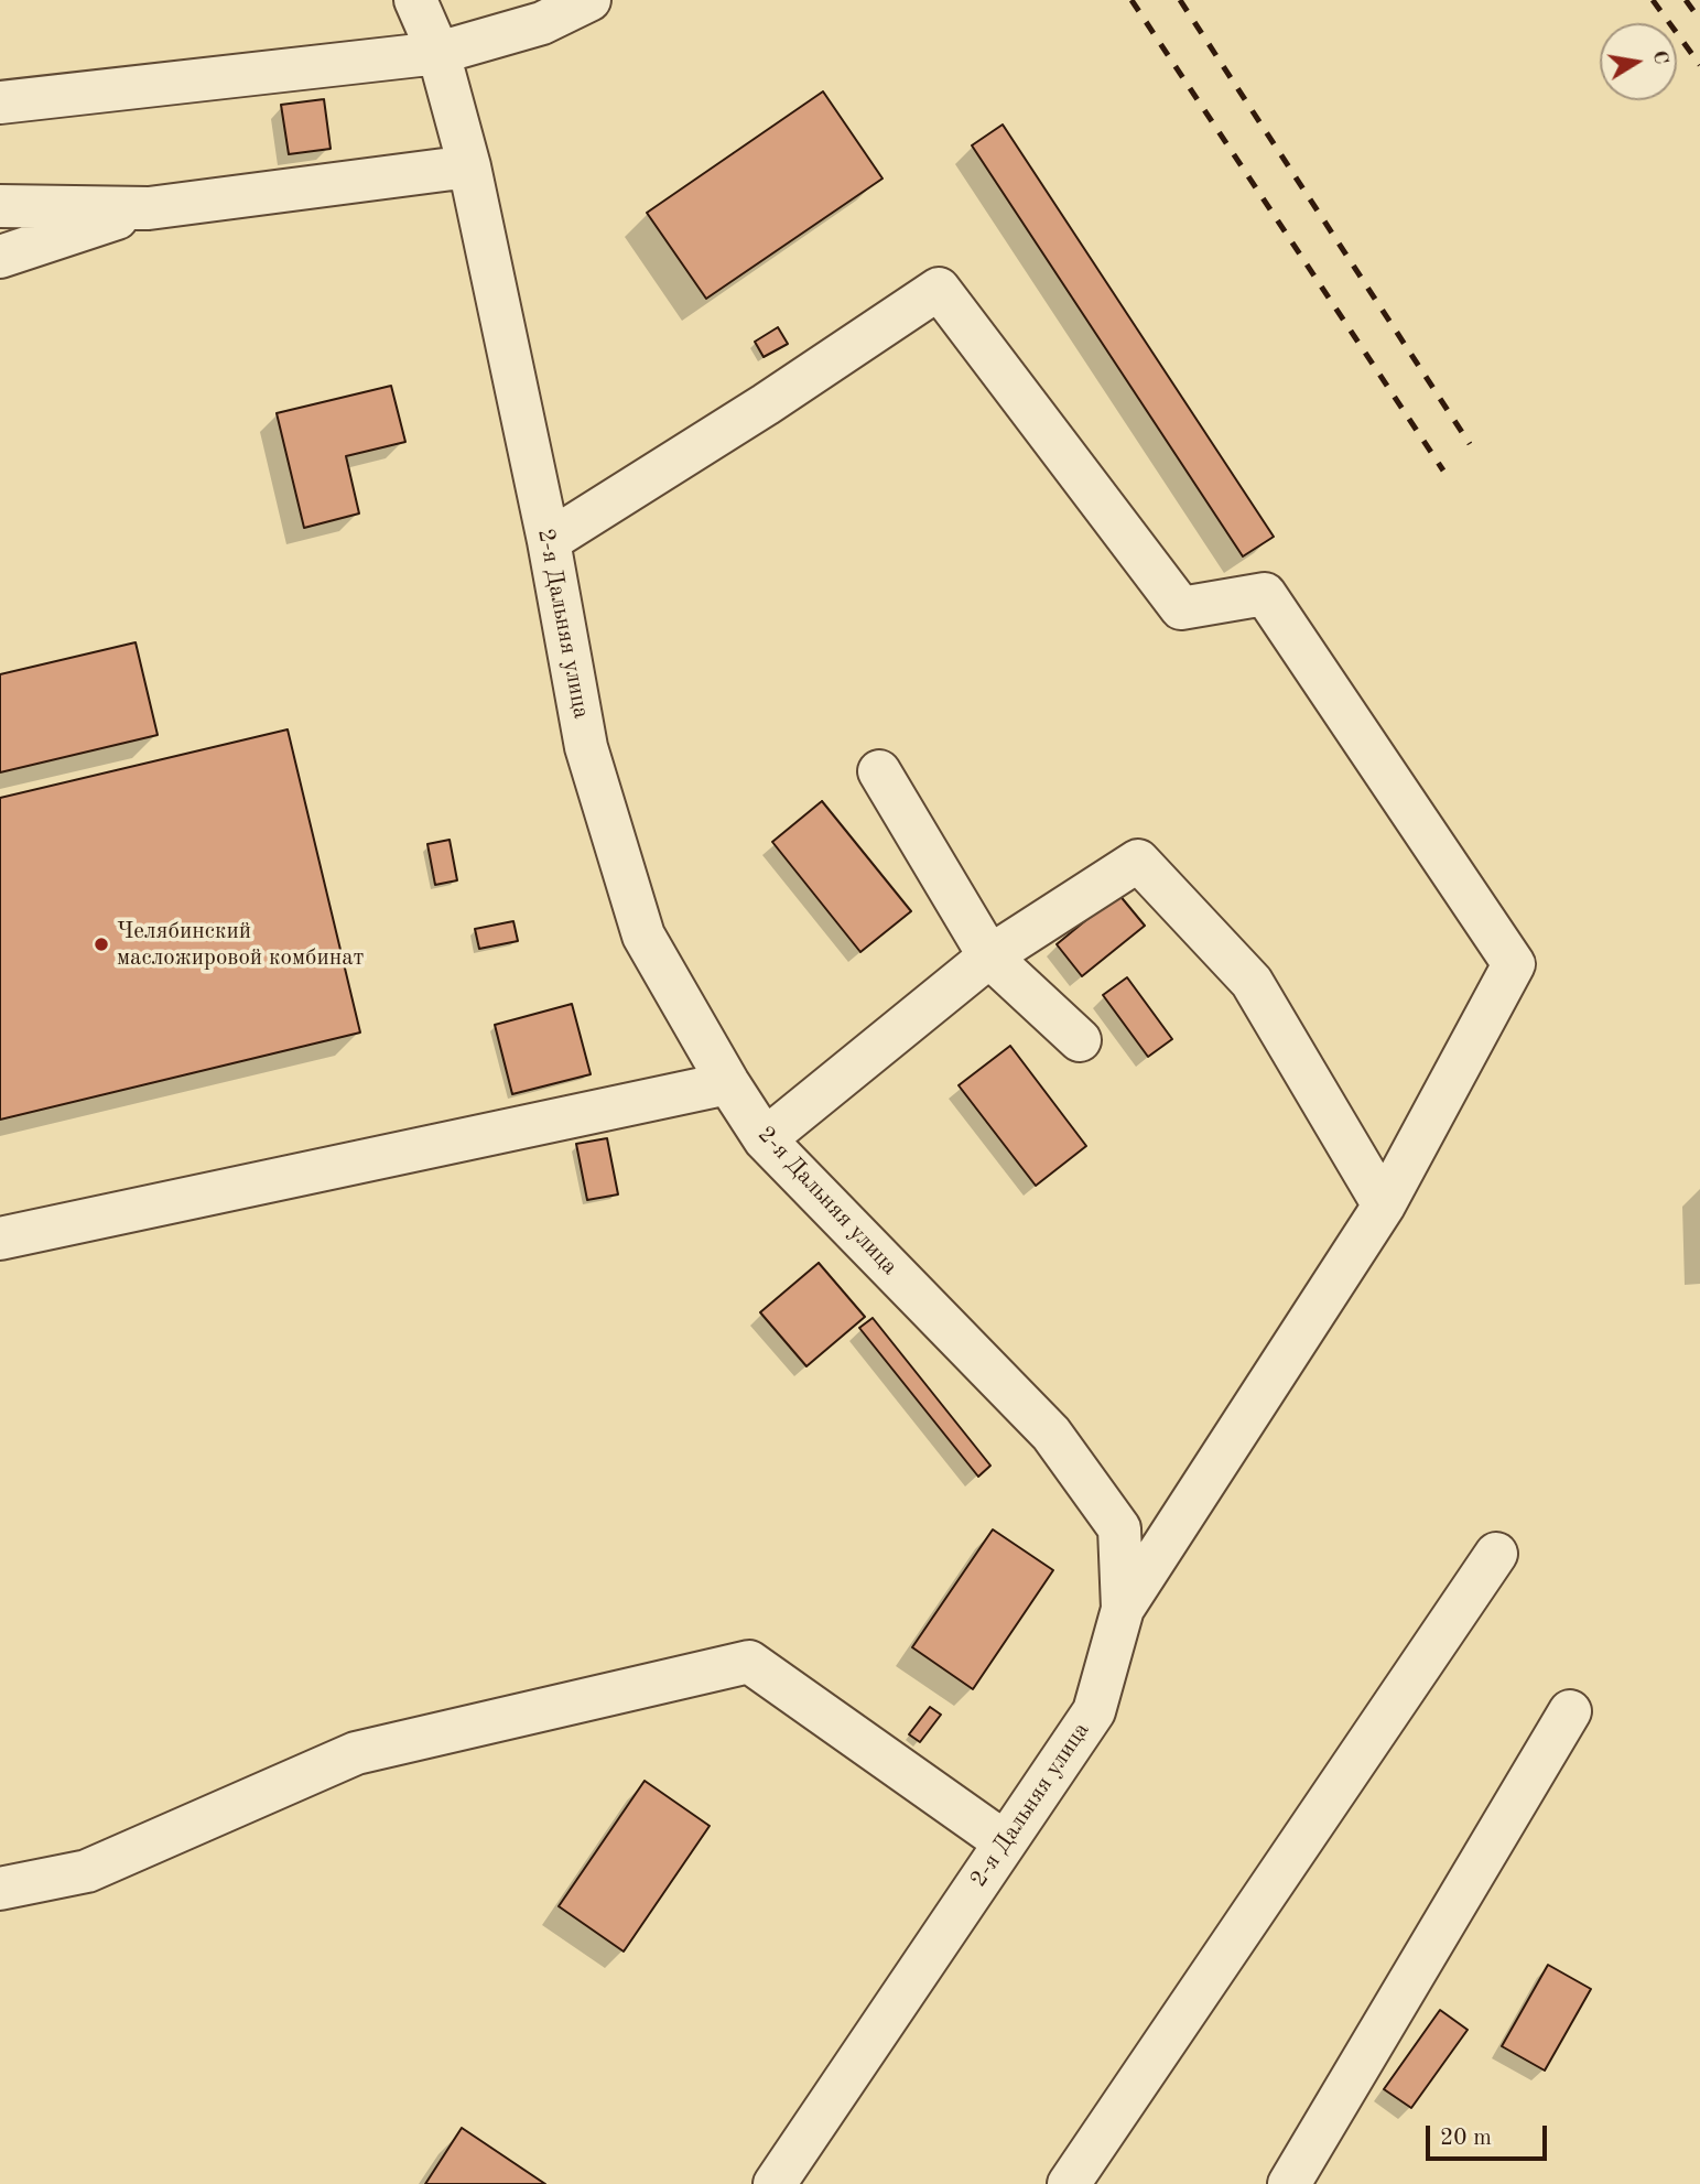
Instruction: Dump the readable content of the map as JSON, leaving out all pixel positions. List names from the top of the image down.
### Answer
{
  "streets": {
    "street": ["2-я Дальняя улица"]
  },
  "places": ["Челябинский масложировой комбинат"],
  "scale_bar": "20 m",
  "north": "right"
}
